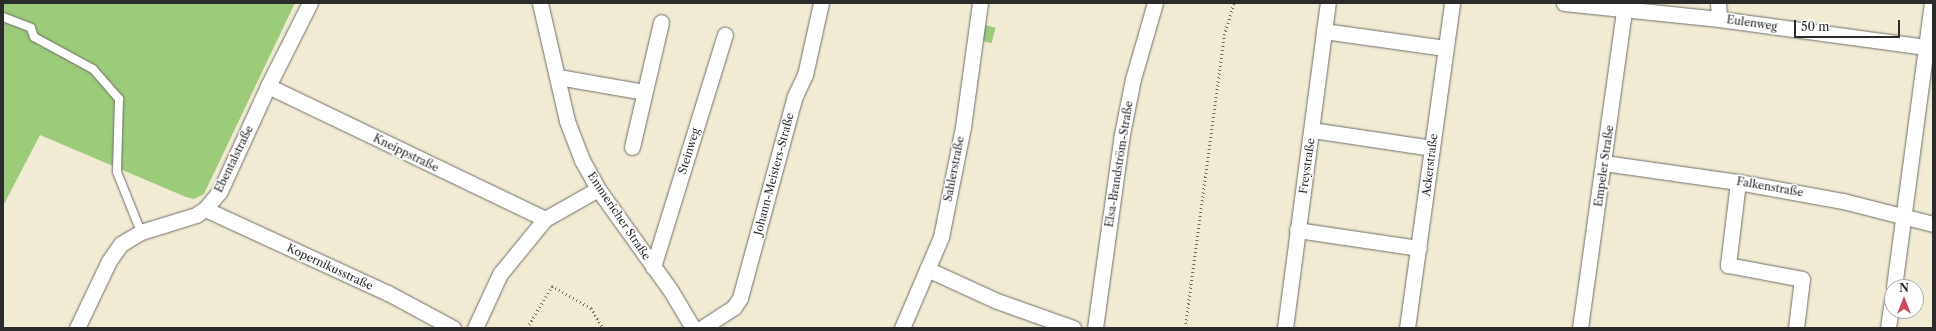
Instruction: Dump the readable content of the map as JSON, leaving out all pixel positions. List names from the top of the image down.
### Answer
{
  "streets": {
    "street": [
      "Eulenweg",
      "Steinweg",
      "Kneippstraße",
      "Ebentalstraße",
      "Elsa-Brandström-Straße",
      "Ackerstraße",
      "Freystraße",
      "Empeler Straße",
      "Sahlerstraße",
      "Johann-Meisters-Straße",
      "Falkenstraße",
      "Emmericher Straße",
      "Kopernikusstraße"
    ]
  },
  "crossings": [
    ["Eulenweg", "Empeler Straße"],
    ["Steinweg", "Emmericher Straße"],
    ["Kneippstraße", "Ebentalstraße"],
    ["Ebentalstraße", "Kopernikusstraße"],
    ["Empeler Straße", "Falkenstraße"]
  ],
  "scale_bar": "50 m",
  "north": "top"
}
